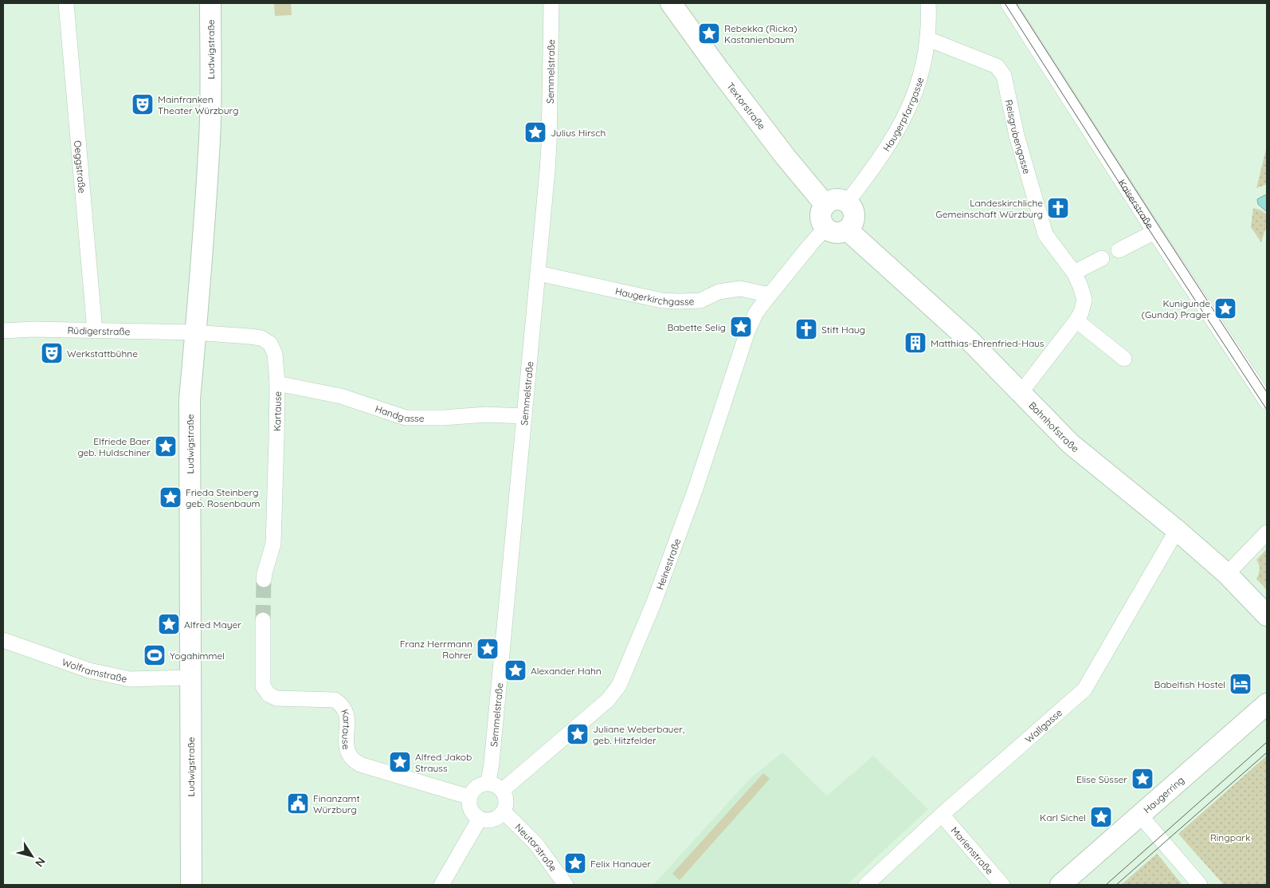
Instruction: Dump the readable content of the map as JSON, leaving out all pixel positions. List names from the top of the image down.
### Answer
{
  "streets": {
    "street": [
      "Ludwigstraße",
      "Semmelstraße",
      "Textorstraße",
      "Haugerpfarrgasse",
      "Reisgrubengasse",
      "Oeggstraße",
      "Kaiserstraße",
      "Haugerkirchgasse",
      "Rüdigerstraße",
      "Kartause",
      "Handgasse",
      "Bahnhofstraße",
      "Heinestraße",
      "Wolframstraße",
      "Wallgasse",
      "Haugerring",
      "Neutorstraße",
      "Marienstraße"
    ]
  },
  "crossings": [
    ["Ludwigstraße", "Rüdigerstraße"],
    ["Ludwigstraße", "Kartause"],
    ["Ludwigstraße", "Wolframstraße"],
    ["Semmelstraße", "Haugerkirchgasse"],
    ["Semmelstraße", "Kartause"],
    ["Semmelstraße", "Handgasse"],
    ["Semmelstraße", "Heinestraße"],
    ["Semmelstraße", "Neutorstraße"],
    ["Textorstraße", "Haugerpfarrgasse"],
    ["Textorstraße", "Bahnhofstraße"],
    ["Haugerpfarrgasse", "Reisgrubengasse"],
    ["Haugerpfarrgasse", "Bahnhofstraße"],
    ["Reisgrubengasse", "Bahnhofstraße"],
    ["Oeggstraße", "Rüdigerstraße"],
    ["Haugerkirchgasse", "Heinestraße"],
    ["Rüdigerstraße", "Kartause"],
    ["Kartause", "Handgasse"],
    ["Kartause", "Heinestraße"],
    ["Kartause", "Neutorstraße"],
    ["Bahnhofstraße", "Wallgasse"],
    ["Heinestraße", "Neutorstraße"],
    ["Wallgasse", "Marienstraße"]
  ],
  "parks": ["Ringpark"],
  "places": {
    "place": [
      "Rebekka (Ricka) Kastanienbaum",
      "Julius Hirsch",
      "Kunigunde (Gunda) Prager",
      "Babette Selig",
      "Elfriede Baer geb. Huldschiner",
      "Frieda Steinberg geb. Rosenbaum",
      "Alfred Mayer",
      "Franz Herrmann Rohrer",
      "Alexander Hahn",
      "Juliane Weberbauer, geb. Hitzfelder",
      "Alfred Jakob Strauss",
      "Elise Süsser",
      "Karl Sichel",
      "Felix Hanauer"
    ],
    "theatre": ["Mainfranken Theater Würzburg", "Werkstattbühne"],
    "church": ["Landeskirchliche Gemeinschaft Würzburg", "Stift Haug"],
    "building": ["Matthias-Ehrenfried-Haus"],
    "sports": ["Yogahimmel"],
    "hotel": ["Babelfish Hostel"],
    "public building": ["Finanzamt Würzburg"]
  },
  "north": "bottom right"
}
